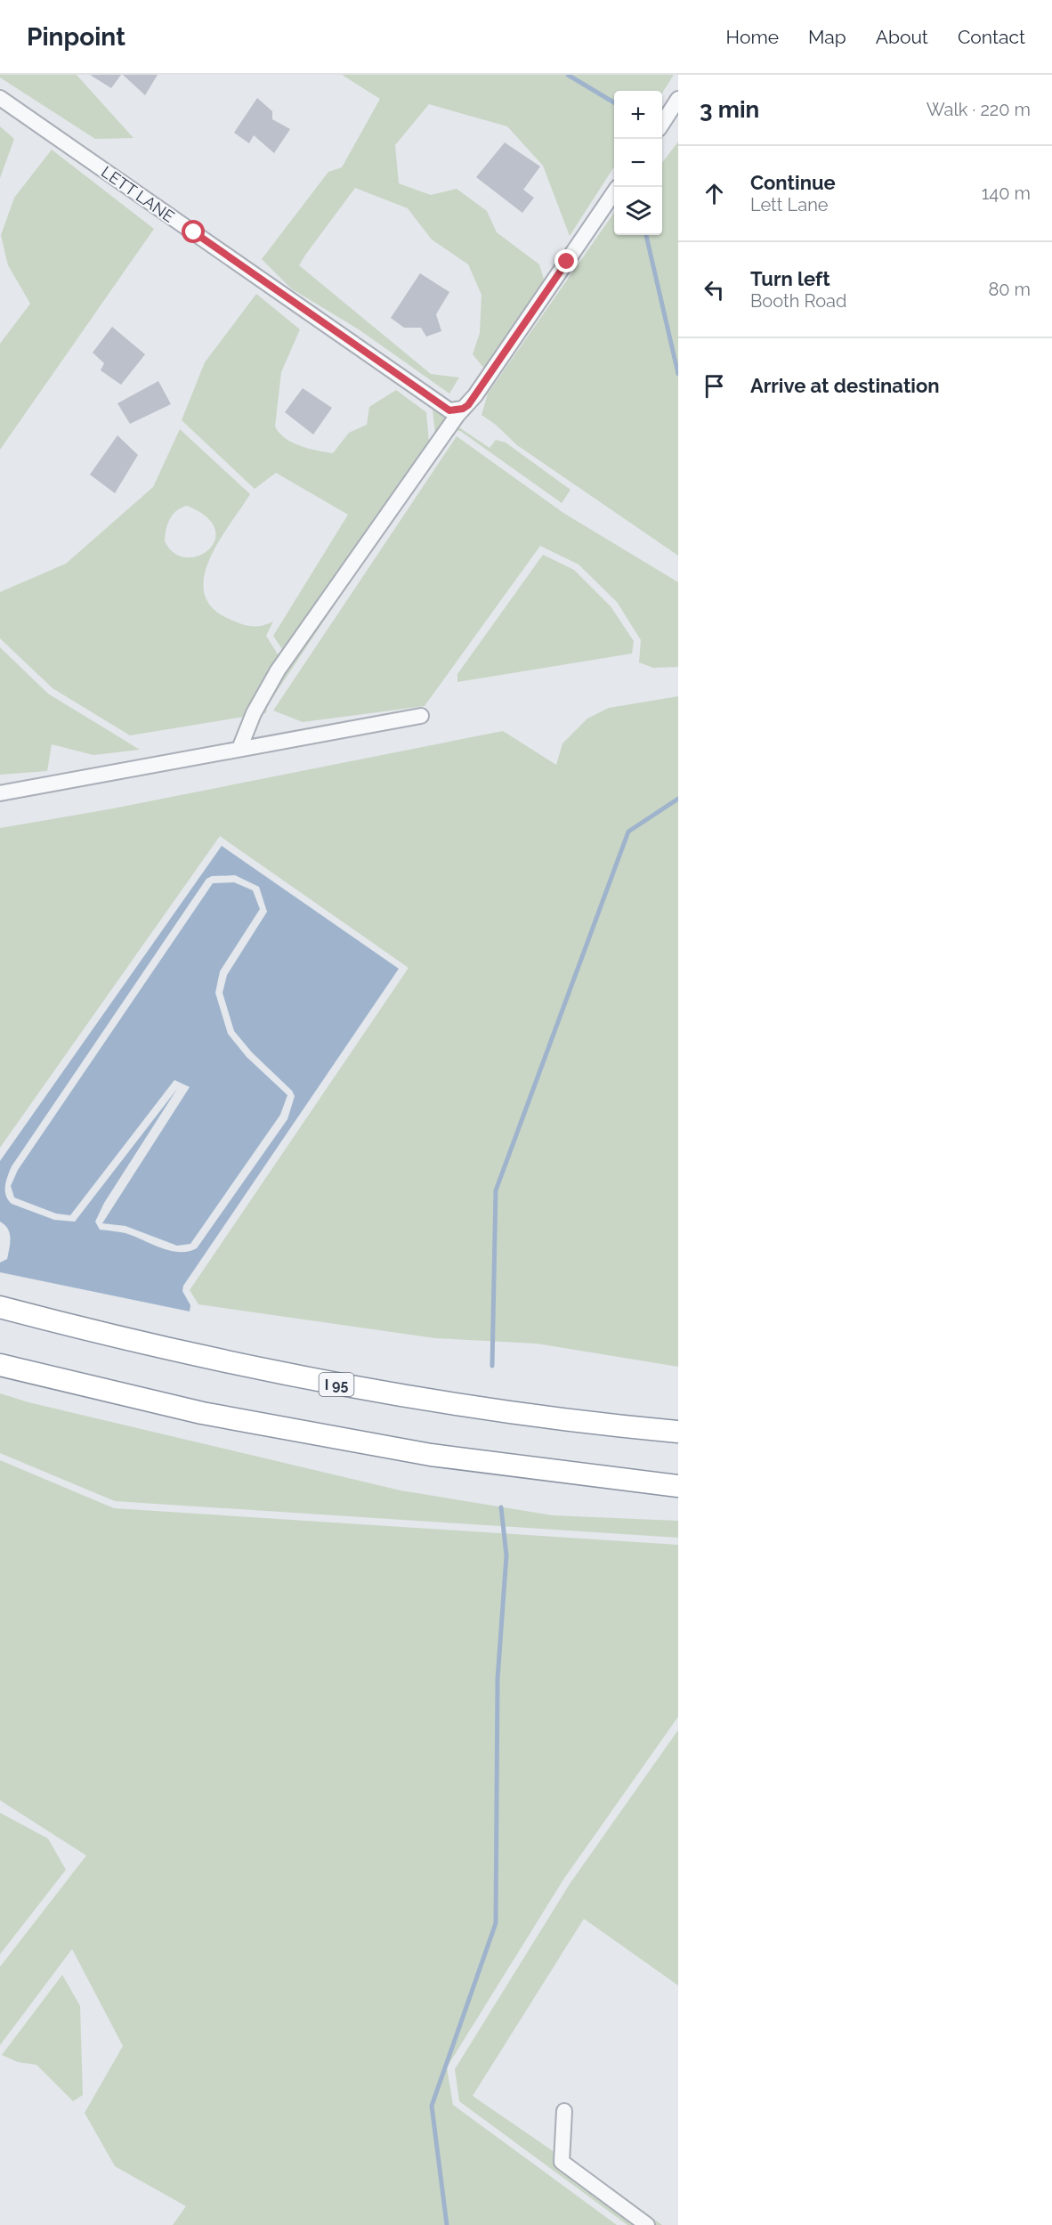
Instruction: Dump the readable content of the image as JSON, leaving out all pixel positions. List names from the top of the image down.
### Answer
{
  "streets": {
    "highway": ["I 95"],
    "street": ["LETT LANE"]
  },
  "page": {
    "header": "Pinpoint",
    "nav": [
      "Home",
      "Map",
      "About",
      "Contact"
    ],
    "heading": ["3 min", "Walk · 220 m"],
    "map_buttons": ["+", "−"],
    "list": [
      ["Continue", "Lett Lane", "140 m"],
      ["Turn left", "Booth Road", "80 m"],
      "Arrive at destination"
    ]
  }
}
